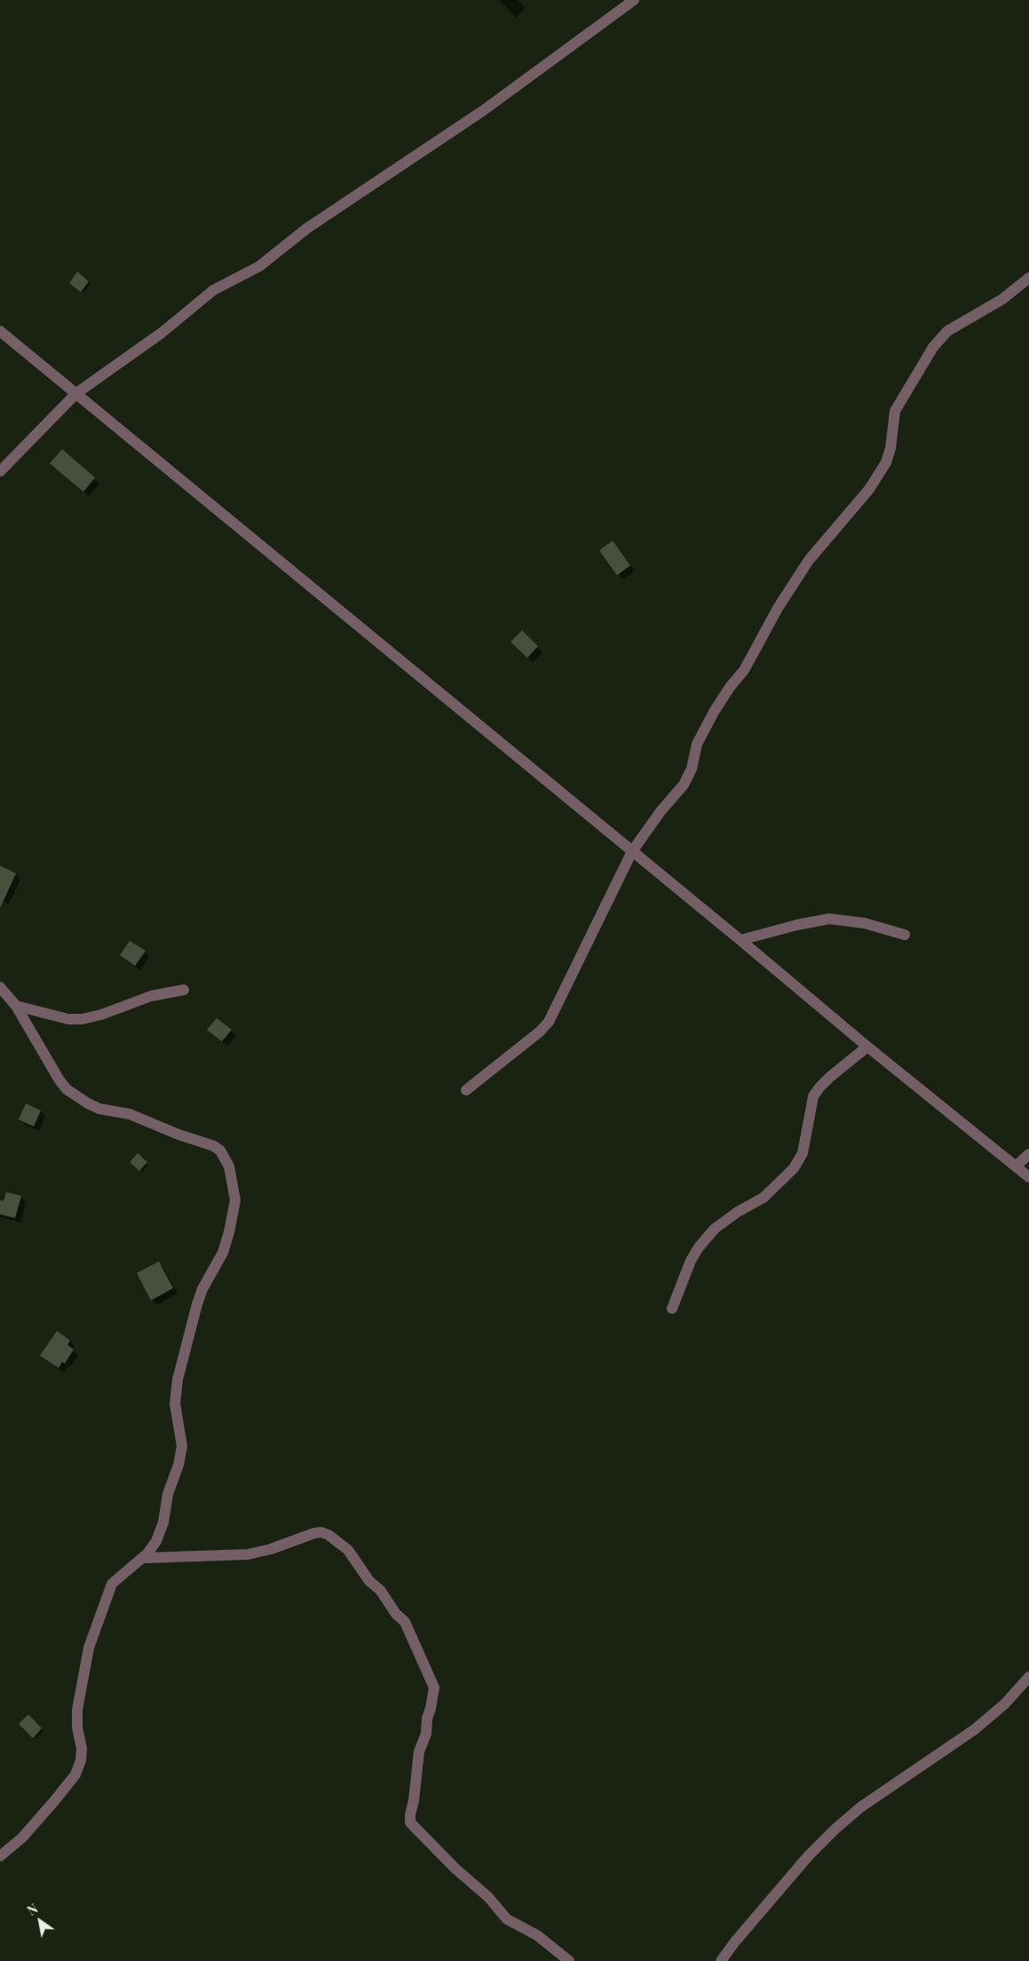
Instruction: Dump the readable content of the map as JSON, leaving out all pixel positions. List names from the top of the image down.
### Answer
{
  "north": "top left"
}
